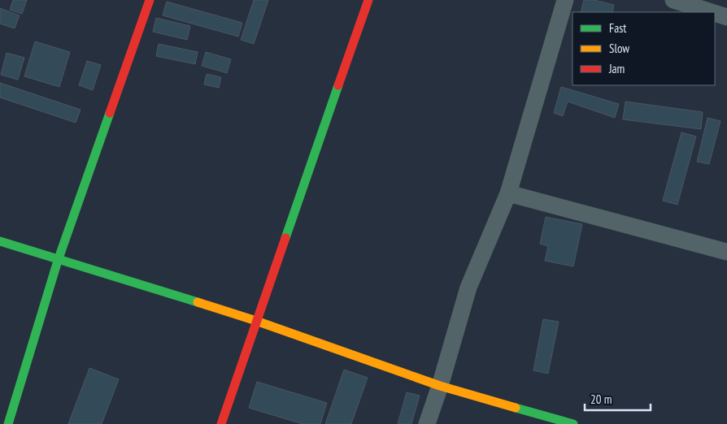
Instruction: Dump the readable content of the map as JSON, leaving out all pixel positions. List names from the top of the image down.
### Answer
{
  "legend": ["Fast", "Slow", "Jam"],
  "scale_bar": "20 m"
}
